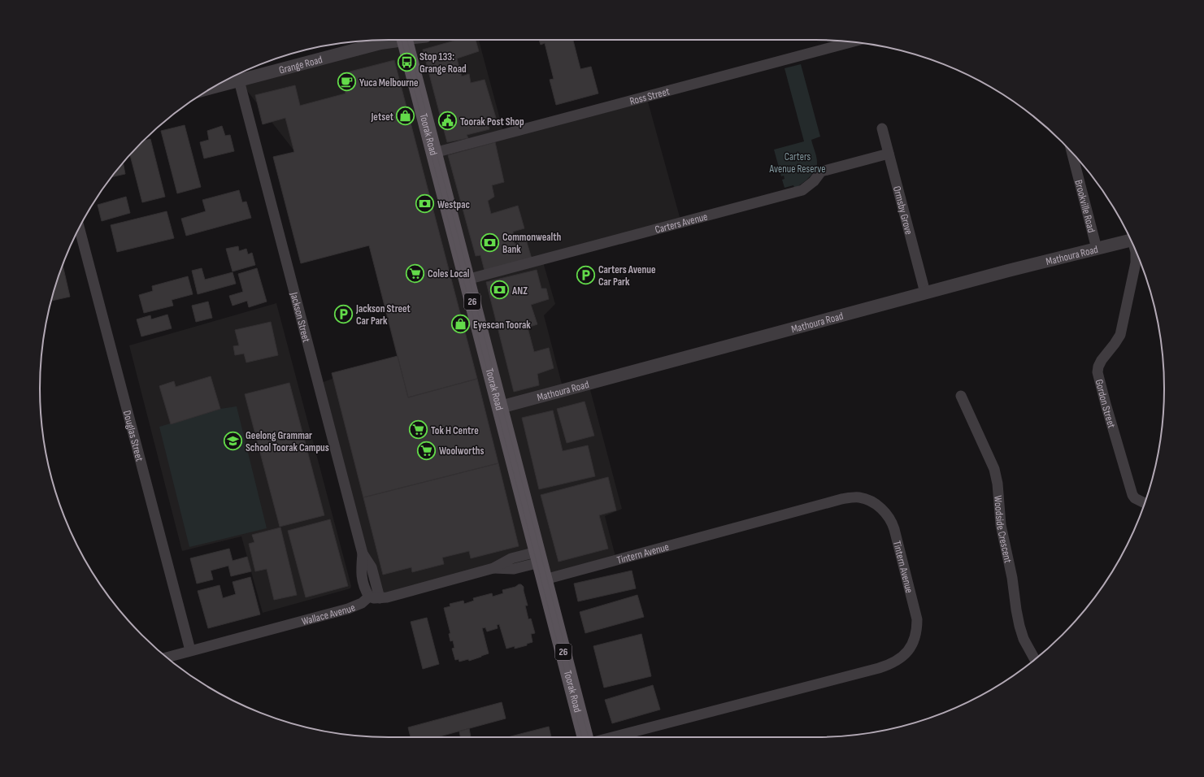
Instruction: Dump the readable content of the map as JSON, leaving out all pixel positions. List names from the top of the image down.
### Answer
{
  "streets": {
    "main road": ["Toorak Road", "26"],
    "street": [
      "Grange Road",
      "Ross Street",
      "Brookville Road",
      "Ormsby Grove",
      "Carters Avenue",
      "Mathoura Road",
      "Jackson Street",
      "Gordon Street",
      "Douglas Street",
      "Woodside Crescent",
      "Tintern Avenue",
      "Wallace Avenue"
    ]
  },
  "crossings": [
    ["Grange Road", "Jackson Street"],
    ["Ross Street", "Toorak Road"],
    ["Toorak Road", "Carters Avenue"],
    ["Toorak Road", "Mathoura Road"],
    ["Toorak Road", "Tintern Avenue"],
    ["Toorak Road", "Wallace Avenue"],
    ["Brookville Road", "Mathoura Road"],
    ["Ormsby Grove", "Carters Avenue"],
    ["Ormsby Grove", "Mathoura Road"],
    ["Jackson Street", "Wallace Avenue"],
    ["Douglas Street", "Wallace Avenue"]
  ],
  "parks": ["Carters Avenue Reserve"],
  "places": {
    "bus stop": ["Stop 133: Grange Road"],
    "cafe": ["Yuca Melbourne"],
    "shop": ["Jetset", "Eyescan Toorak"],
    "public building": ["Toorak Post Shop"],
    "bank": ["Westpac", "Commonwealth Bank", "ANZ"],
    "supermarket": ["Coles Local", "Tok H Centre", "Woolworths"],
    "parking": ["Carters Avenue Car Park", "Jackson Street Car Park"],
    "school or university": ["Geelong Grammar School Toorak Campus"]
  }
}
